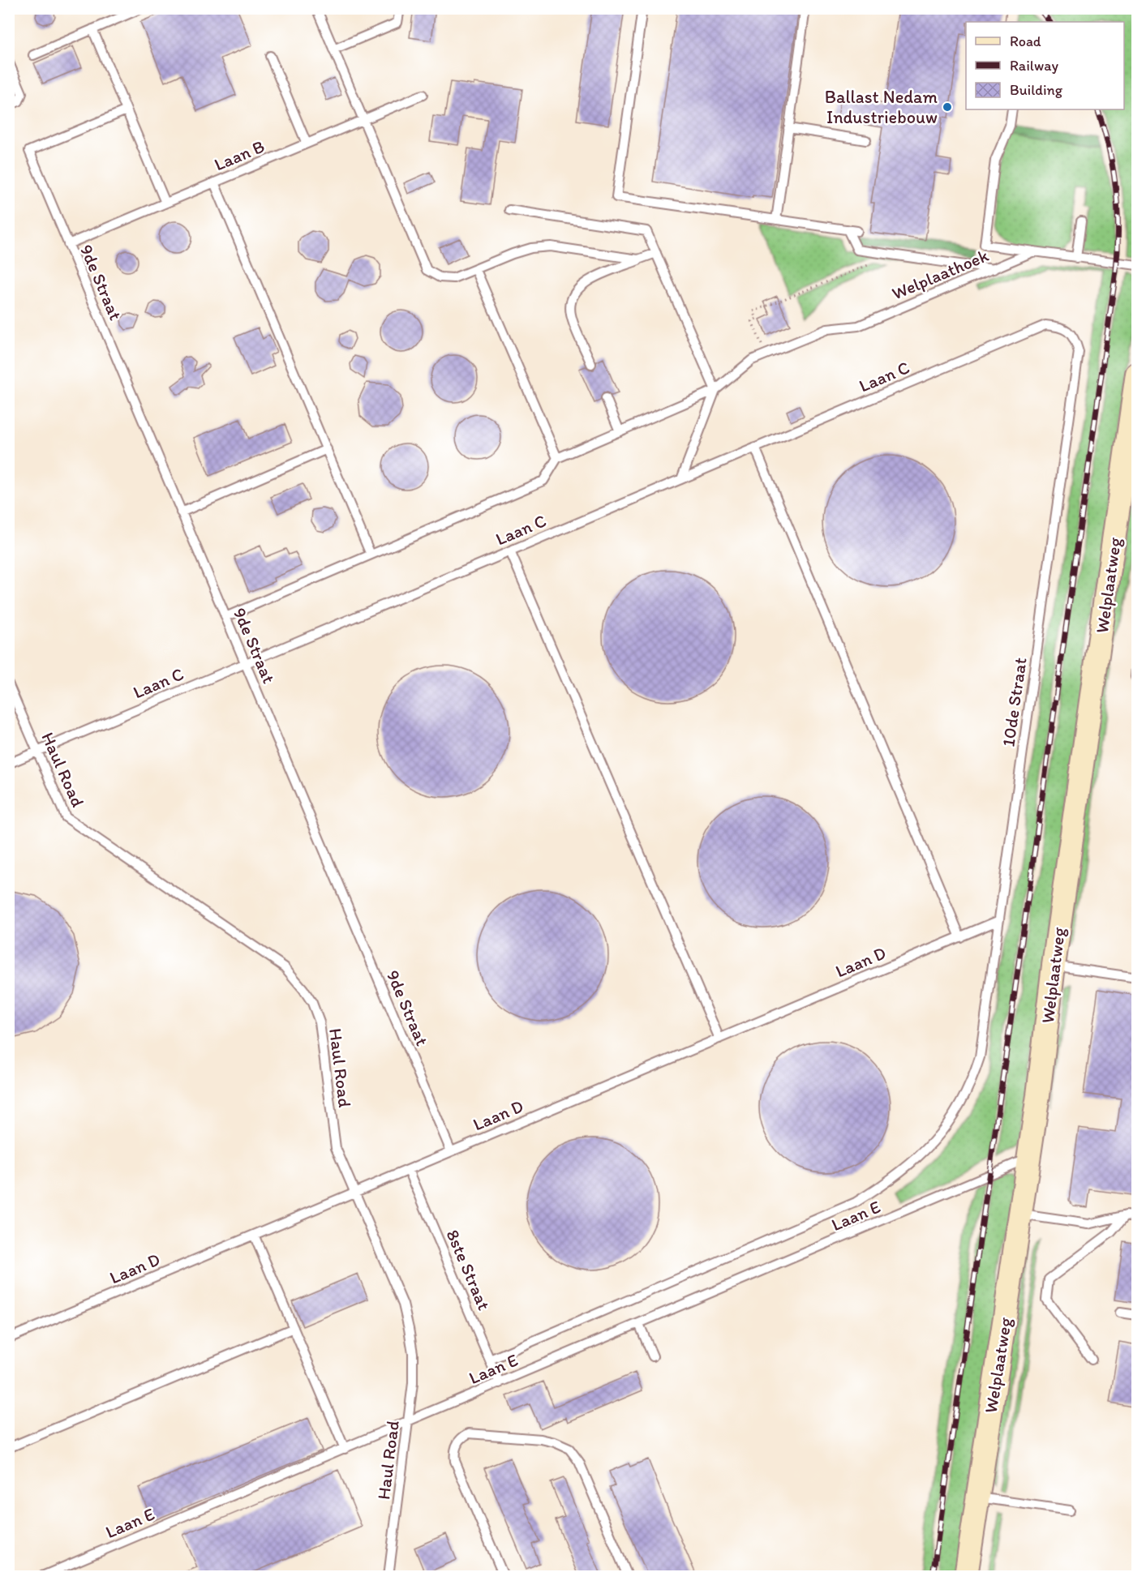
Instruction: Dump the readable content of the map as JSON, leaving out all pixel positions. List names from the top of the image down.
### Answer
{
  "streets": {
    "street": ["Welplaatweg"],
    "lane": [
      "Laan B",
      "Welplaathoek",
      "9de Straat",
      "Laan C",
      "10de Straat",
      "Haul Road",
      "Laan D",
      "Laan E",
      "8ste Straat"
    ]
  },
  "crossings": [
    ["Laan B", "9de Straat"],
    ["9de Straat", "Laan C"],
    ["9de Straat", "Laan D"],
    ["Laan C", "10de Straat"],
    ["Laan C", "Haul Road"],
    ["Welplaatweg", "Laan E"],
    ["10de Straat", "Laan D"],
    ["10de Straat", "8ste Straat"],
    ["Haul Road", "Laan D"],
    ["Haul Road", "Laan E"],
    ["Laan D", "8ste Straat"],
    ["Laan E", "8ste Straat"]
  ],
  "places": ["Ballast Nedam Industriebouw"],
  "legend": ["Road", "Railway", "Building"]
}
